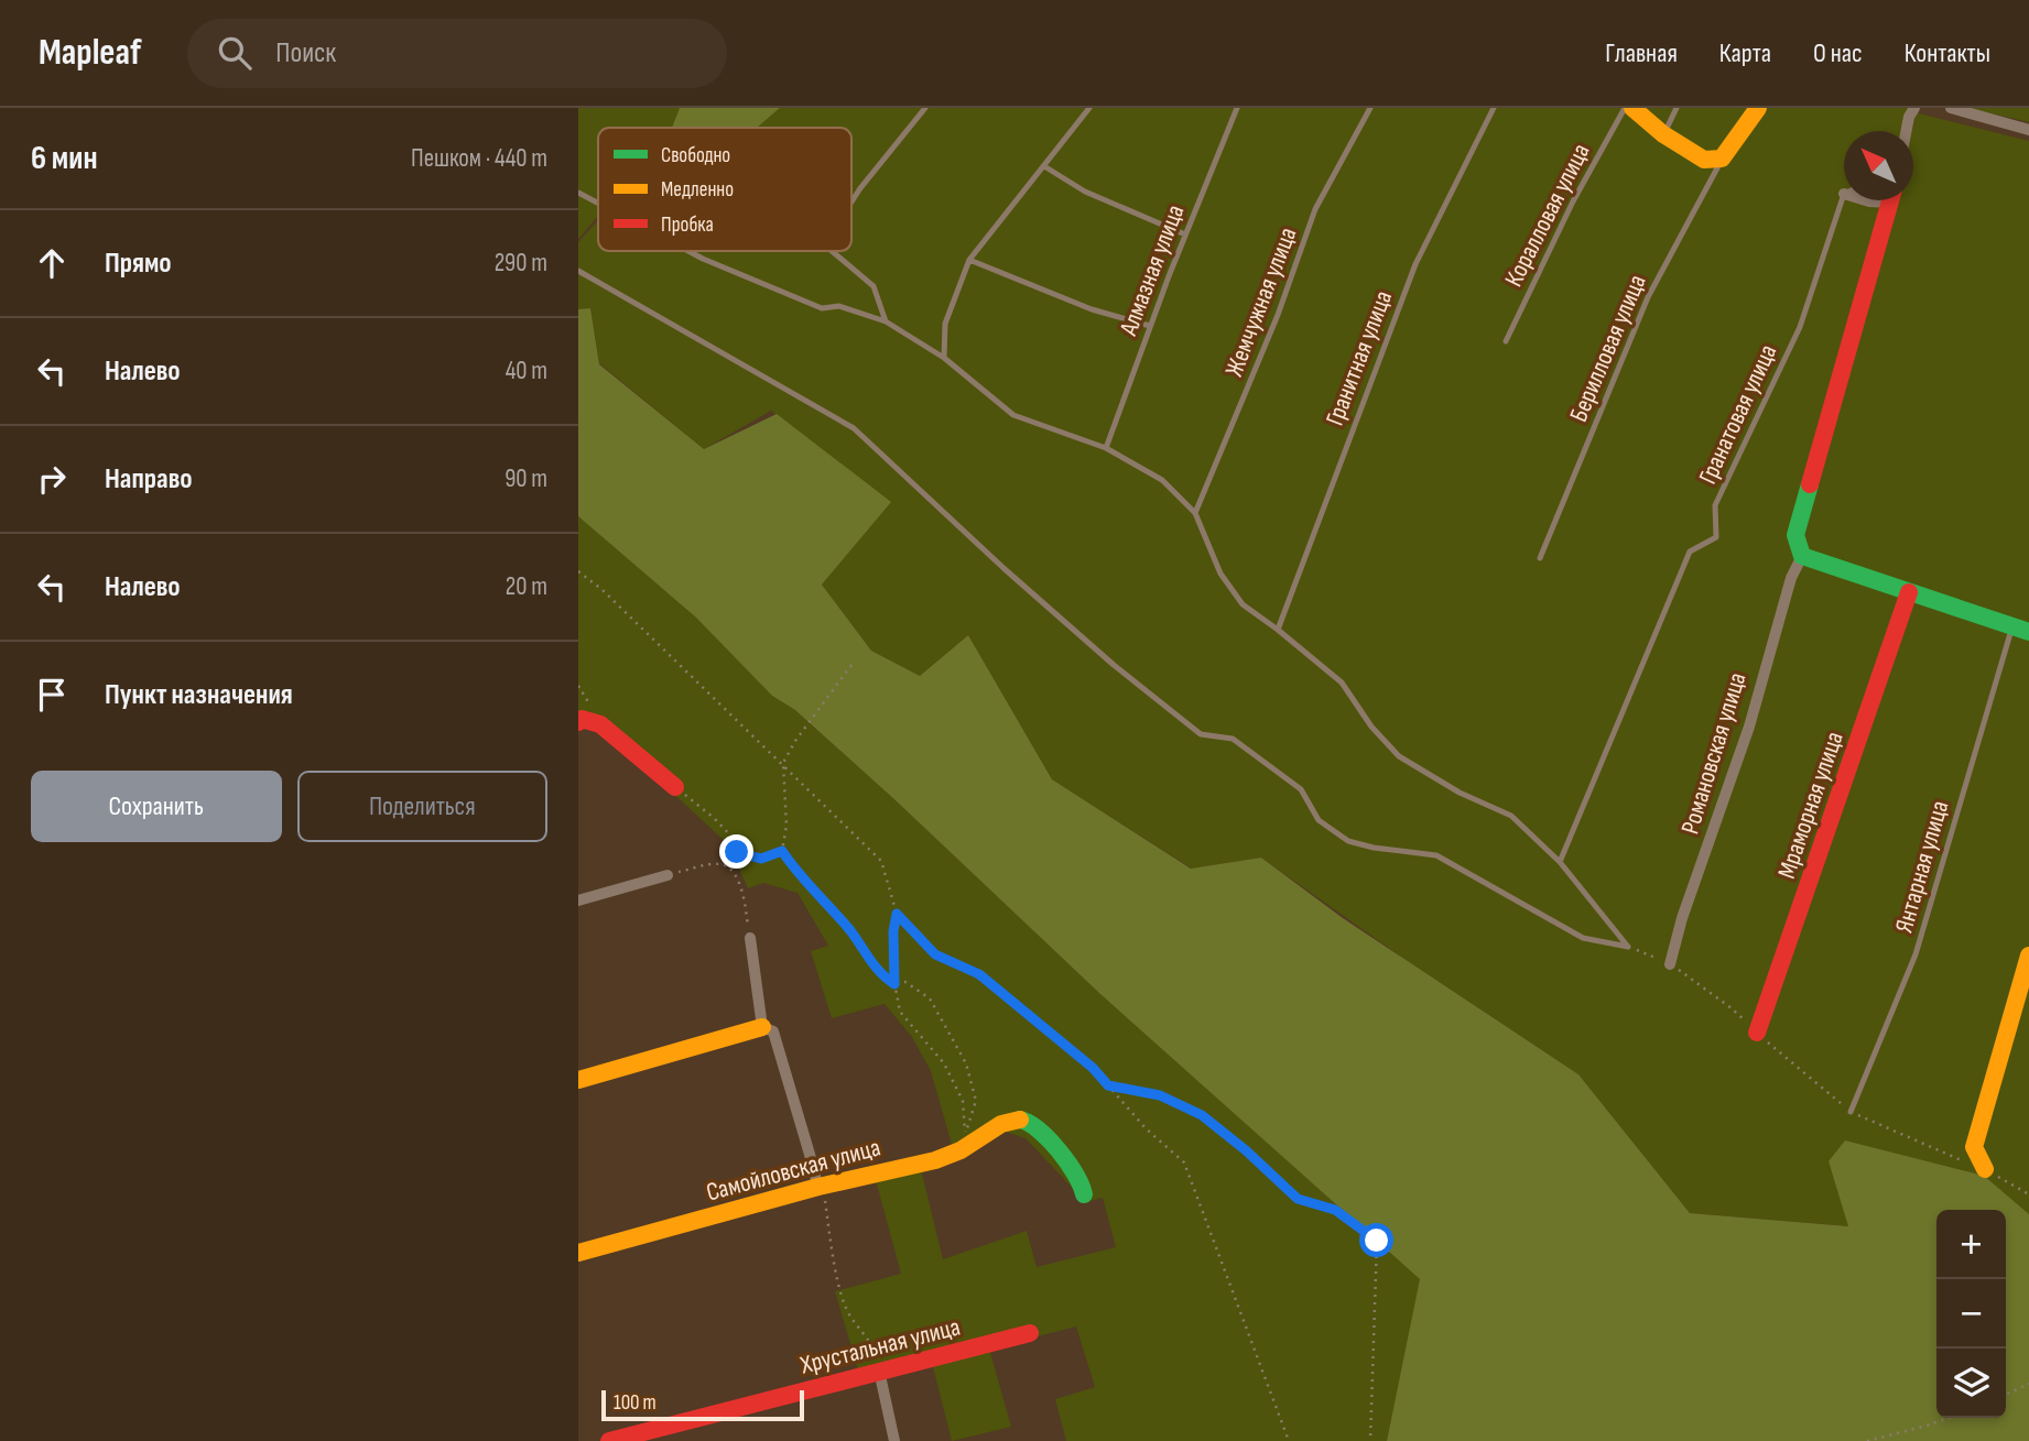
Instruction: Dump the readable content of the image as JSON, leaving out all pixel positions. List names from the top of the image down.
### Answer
{
  "streets": {
    "street": [
      "Романовская улица",
      "Мраморная улица",
      "Самойловская улица",
      "Хрустальная улица"
    ],
    "lane": [
      "Коралловая улица",
      "Алмазная улица",
      "Жемчужная улица",
      "Берилловая улица",
      "Гранитная улица",
      "Гранатовая улица",
      "Янтарная улица"
    ]
  },
  "legend": ["Свободно", "Медленно", "Пробка"],
  "scale_bar": "100 m",
  "north": "top left",
  "page": {
    "header": "Mapleaf",
    "search": "Поиск",
    "nav": [
      "Главная",
      "Карта",
      "О нас",
      "Контакты"
    ],
    "heading": ["6 мин", "Пешком · 440 m"],
    "list": [
      ["Прямо", "290 m"],
      ["Налево", "40 m"],
      ["Направо", "90 m"],
      ["Налево", "20 m"],
      "Пункт назначения"
    ],
    "buttons": ["Сохранить", "Поделиться"],
    "map_buttons": ["+", "−"],
    "scale": "100 m"
  }
}
